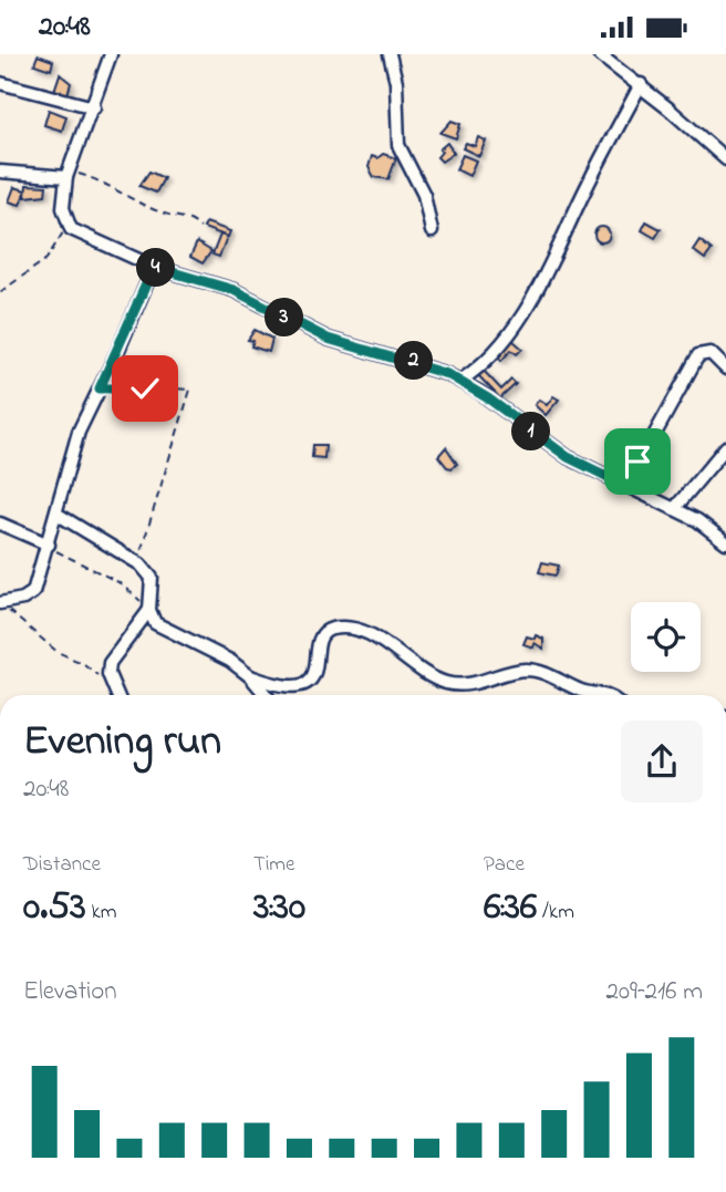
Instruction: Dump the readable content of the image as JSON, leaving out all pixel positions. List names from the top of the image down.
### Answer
{
  "page": {
    "status": "20:48",
    "pins": [
      "4",
      "3",
      "2",
      "1"
    ],
    "heading": ["Evening run", "20:48"],
    "stats": [
      ["Distance", "0.53 km"],
      ["Time", "3:30"],
      ["Pace", "6:36 /km"]
    ],
    "chart": ["Elevation", "209–216 m"]
  }
}
